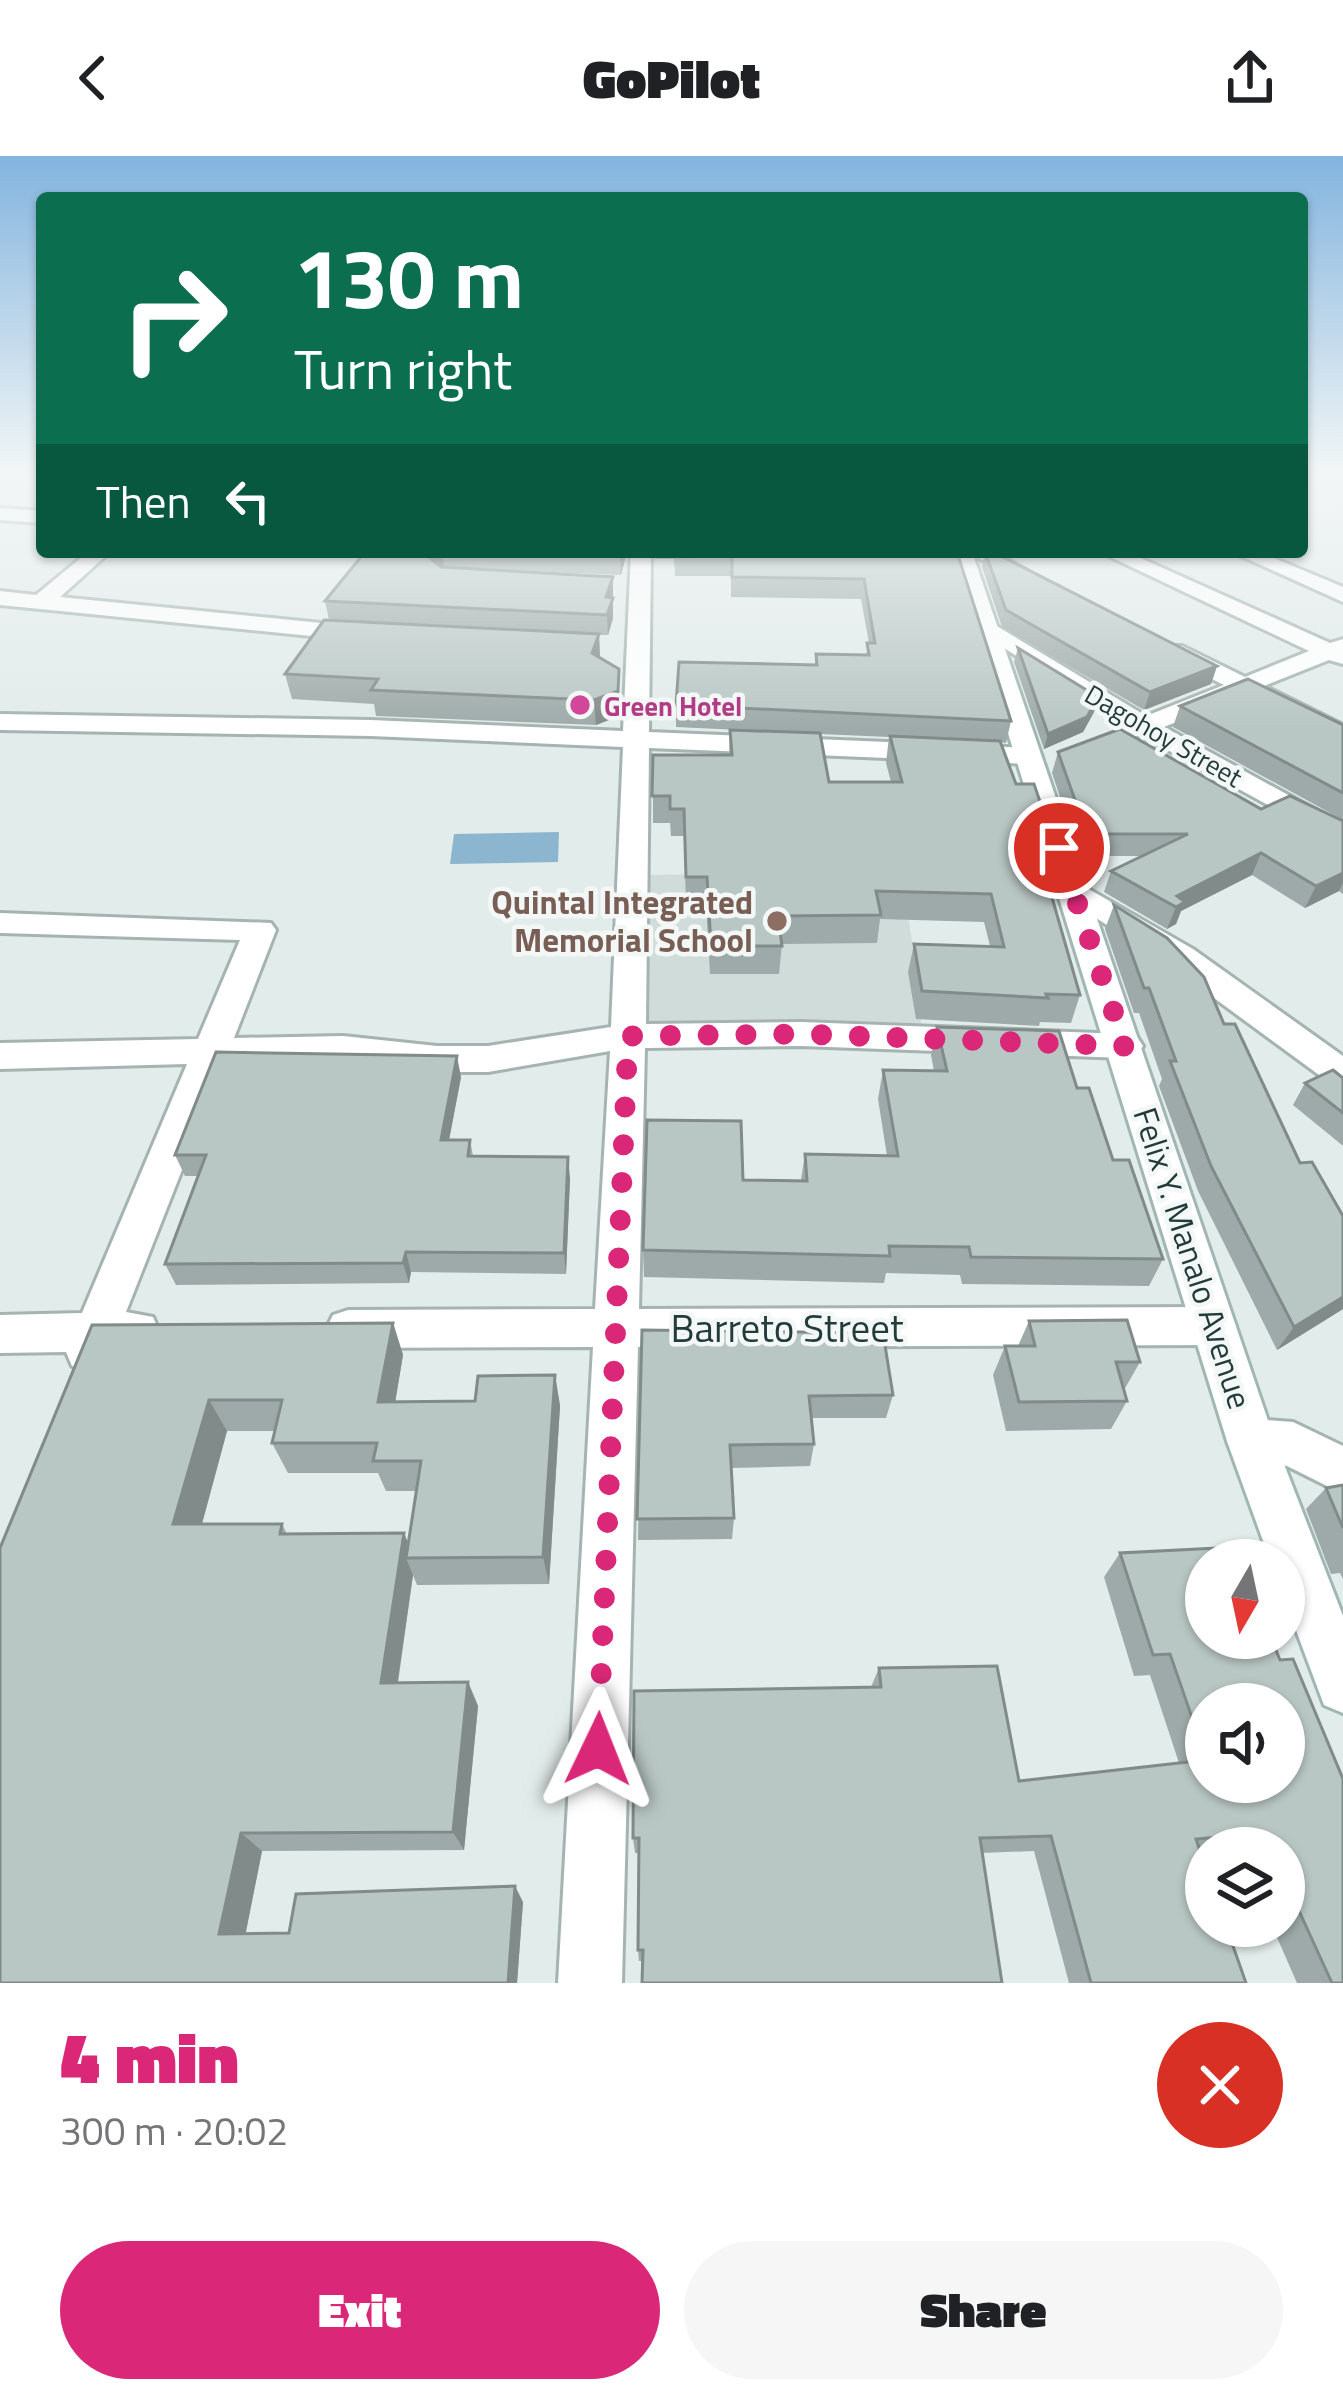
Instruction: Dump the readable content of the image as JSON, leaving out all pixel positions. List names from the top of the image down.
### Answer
{
  "streets": {
    "street": ["Dagohoy Street", "Felix Y. Manalo Avenue", "Barreto Street"]
  },
  "crossings": [
    ["Dagohoy Street", "Felix Y. Manalo Avenue"],
    ["Felix Y. Manalo Avenue", "Barreto Street"]
  ],
  "places": ["Green Hotel", "Quintal Integrated Memorial School"],
  "north": "bottom",
  "page": {
    "header": "GoPilot",
    "turn": ["130 m", "Turn right"],
    "then": "Then",
    "heading": ["4 min", "300 m · 20:02"],
    "buttons": ["Exit", "Share"]
  }
}
